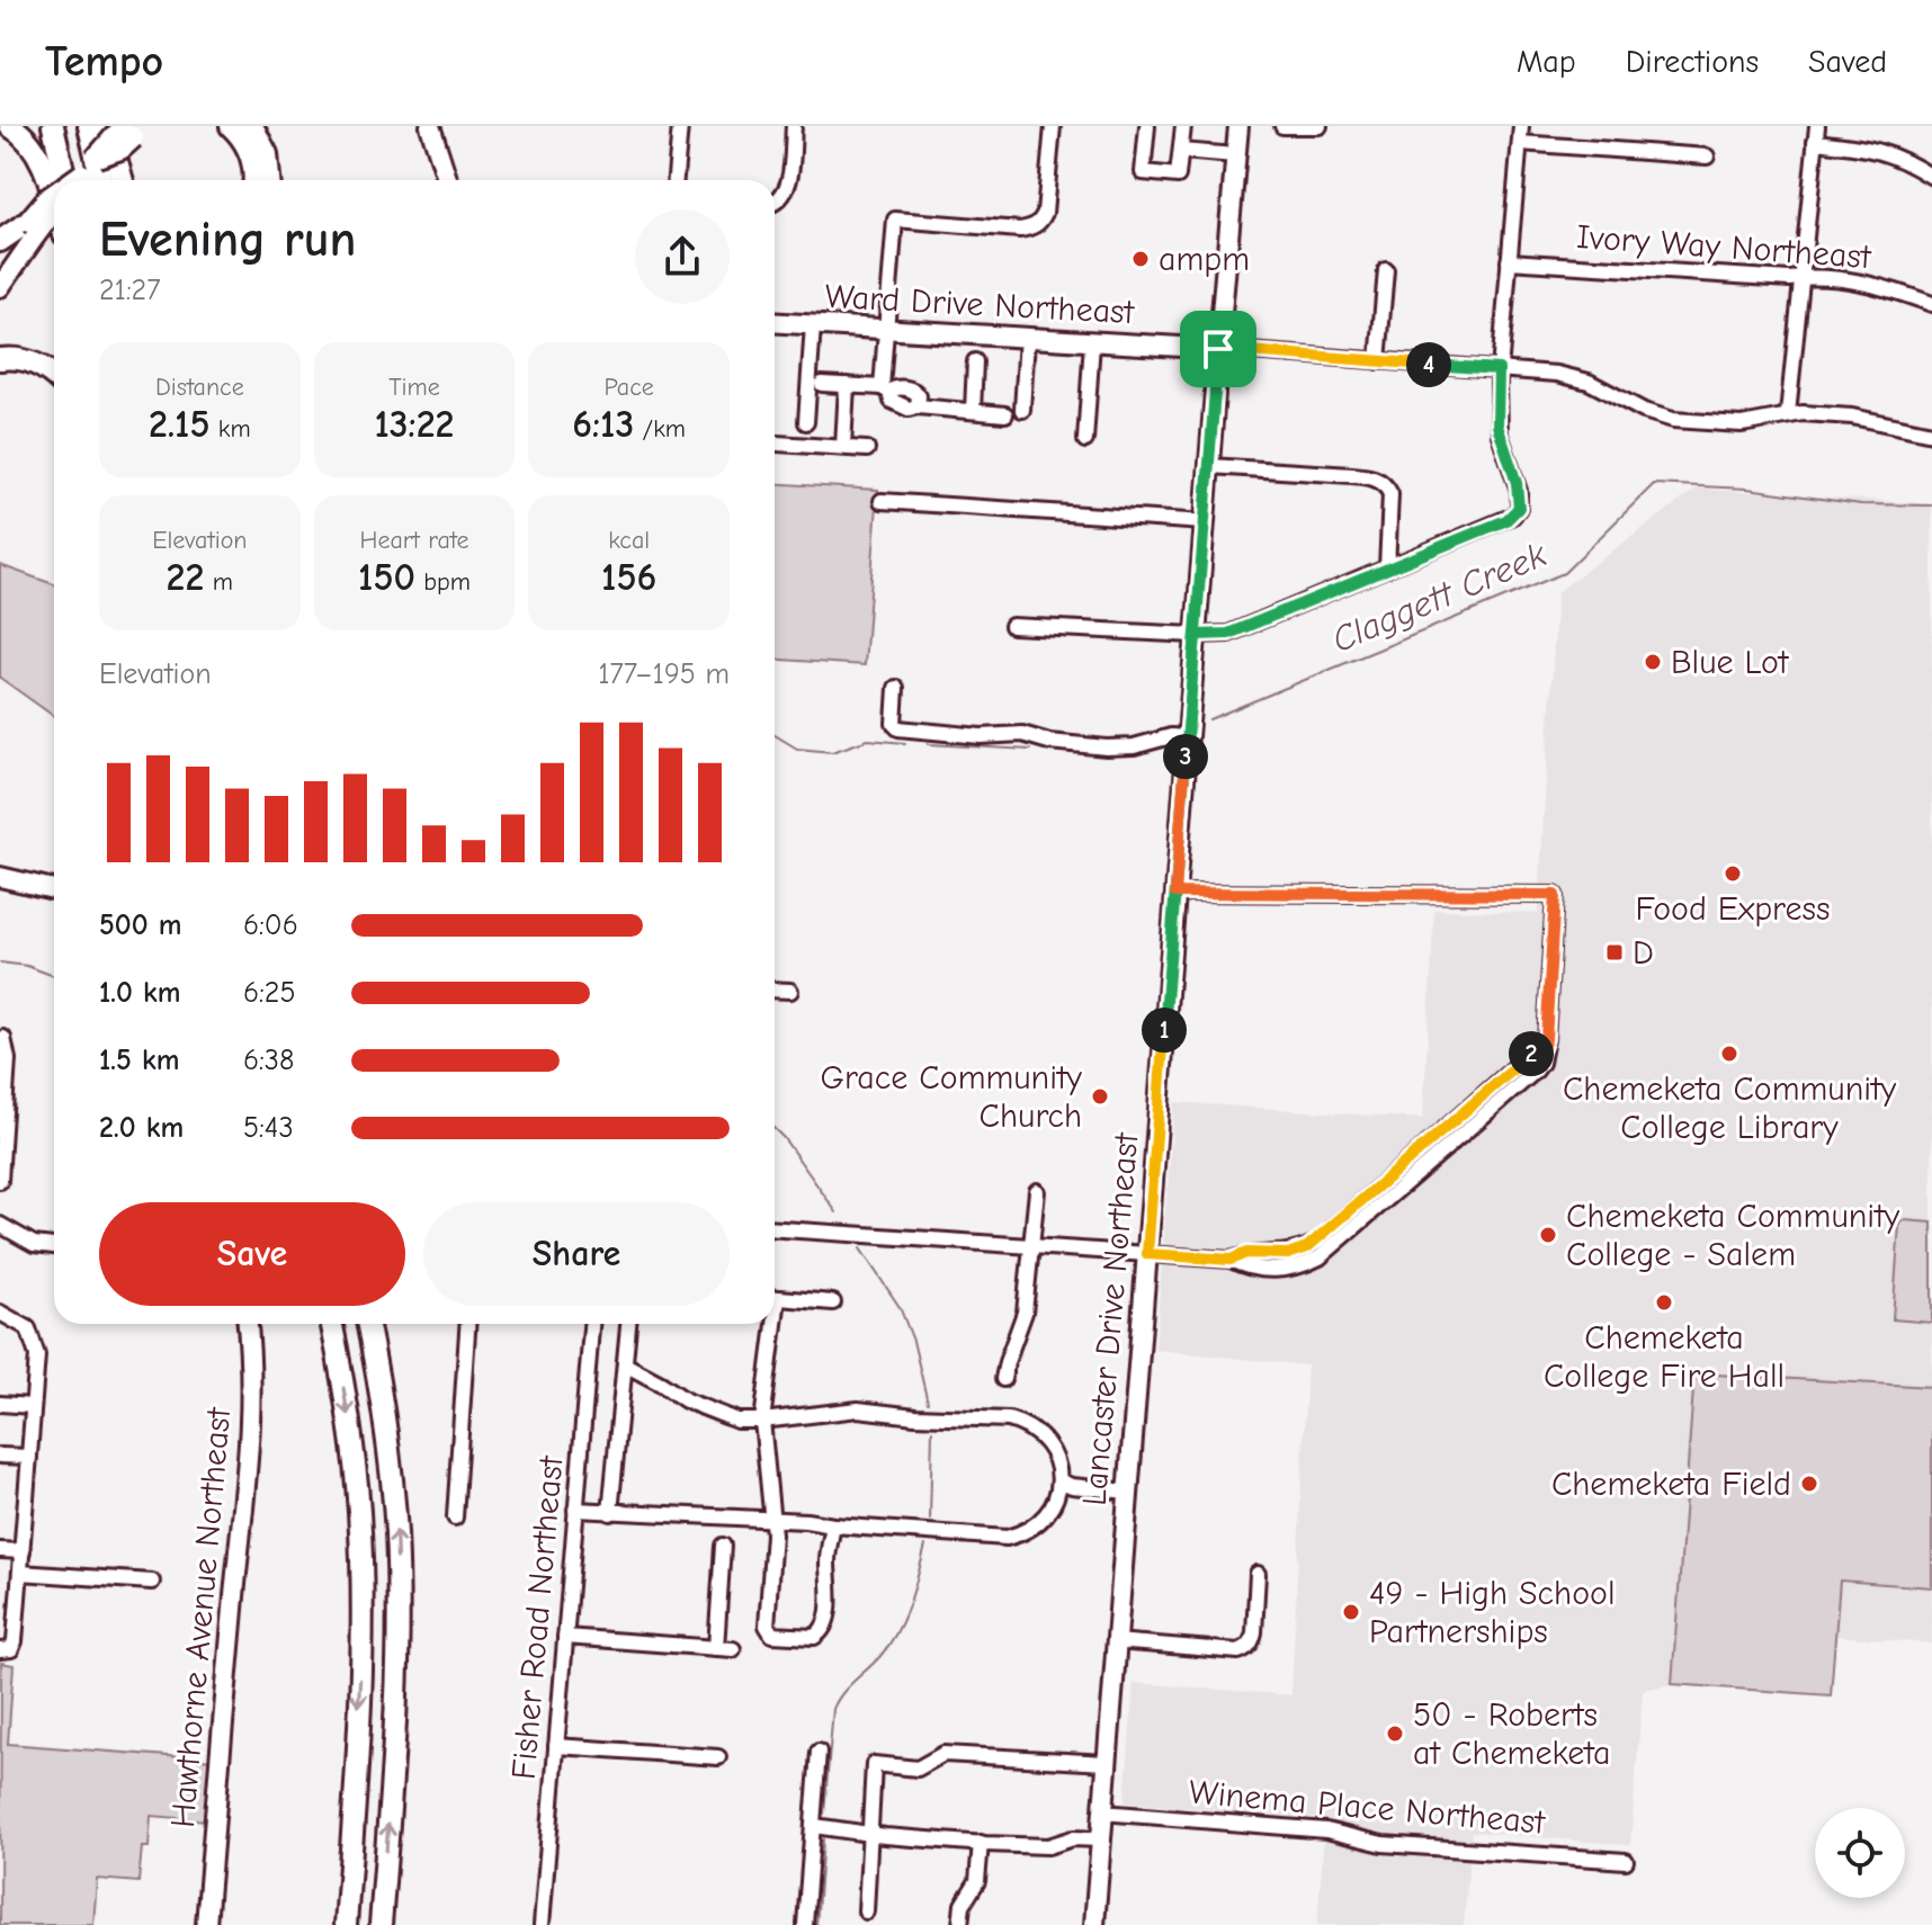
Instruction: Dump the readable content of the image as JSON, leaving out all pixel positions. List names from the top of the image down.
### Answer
{
  "streets": {
    "main road": ["Ward Drive Northeast", "Lancaster Drive Northeast", "Hawthorne Avenue Northeast"],
    "street": ["Ivory Way Northeast", "Fisher Road Northeast", "Winema Place Northeast"]
  },
  "crossings": [
    ["Ward Drive Northeast", "Lancaster Drive Northeast"],
    ["Lancaster Drive Northeast", "Winema Place Northeast"]
  ],
  "water": ["Claggett Creek"],
  "places": {
    "other": [
      "ampm",
      "Blue Lot",
      "Food Express",
      "Chemeketa Community College Library",
      "Grace Community Church",
      "Chemeketa Community College - Salem",
      "Chemeketa College Fire Hall",
      "Chemeketa Field",
      "49 - High School Partnerships",
      "50 - Roberts at Chemeketa"
    ],
    "transit": ["D"]
  },
  "page": {
    "header": "Tempo",
    "nav": ["Map", "Directions", "Saved"],
    "heading": ["Evening run", "21:27"],
    "stats": [
      ["Distance", "2.15 km"],
      ["Time", "13:22"],
      ["Pace", "6:13 /km"],
      ["Elevation", "22 m"],
      ["Heart rate", "150 bpm"],
      ["kcal", "156"]
    ],
    "pins": [
      "4",
      "3",
      "1",
      "2"
    ],
    "chart": ["Elevation", "177–195 m"],
    "list": [
      {
        "name": "500 m",
        "note": "6:06"
      },
      {
        "name": "1.0 km",
        "note": "6:25"
      },
      {
        "name": "1.5 km",
        "note": "6:38"
      },
      {
        "name": "2.0 km",
        "note": "5:43"
      }
    ],
    "buttons": ["Save", "Share"]
  }
}
